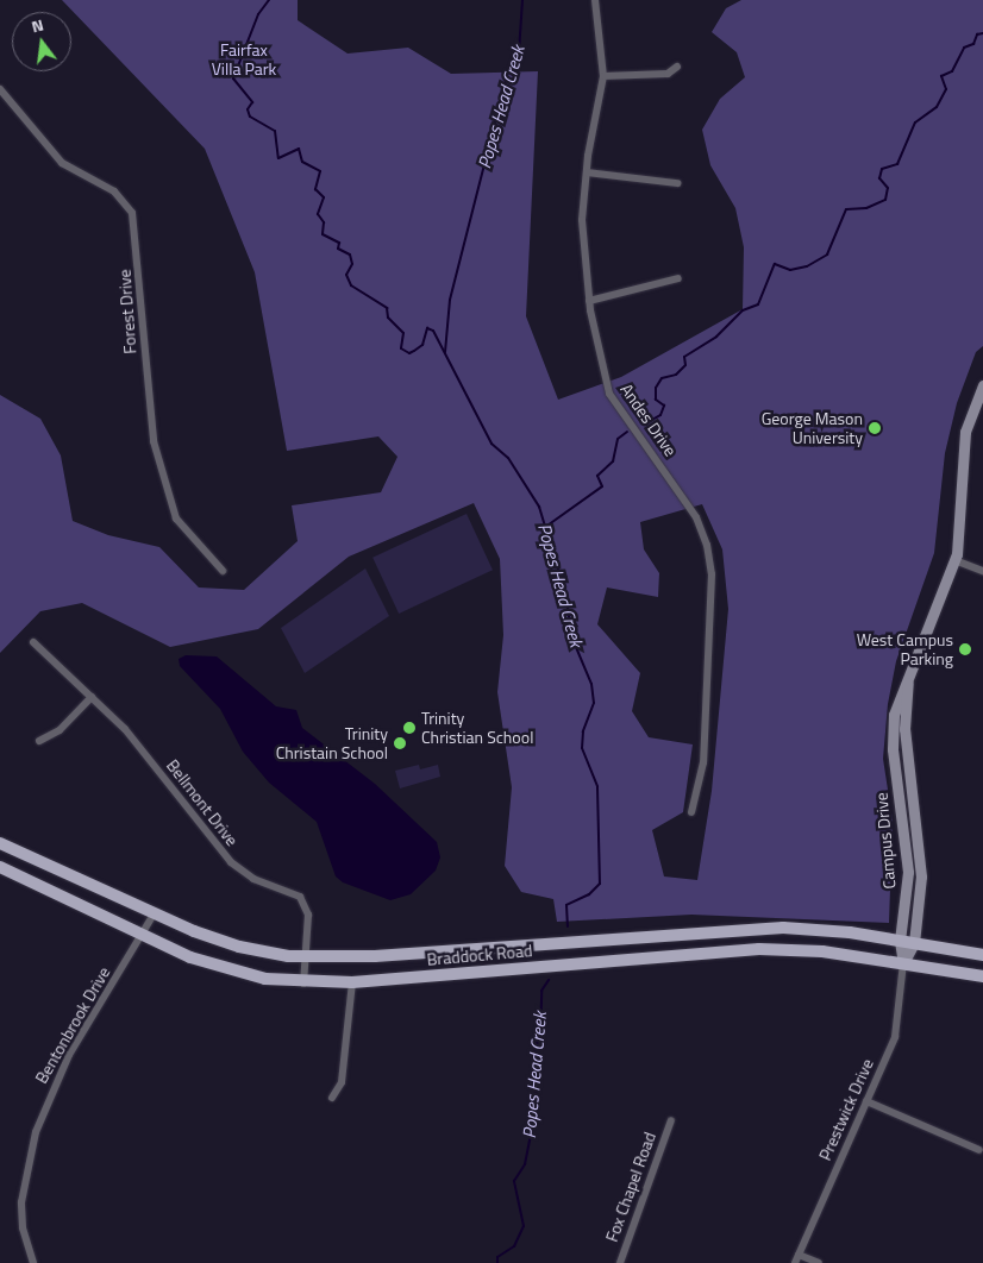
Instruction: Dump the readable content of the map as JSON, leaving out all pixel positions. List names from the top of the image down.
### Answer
{
  "streets": {
    "main road": ["Braddock Road"],
    "street": [
      "Forest Drive",
      "Andes Drive",
      "Bellmont Drive",
      "Campus Drive",
      "Bentonbrook Drive",
      "Prestwick Drive",
      "Fox Chapel Road"
    ]
  },
  "crossings": [
    ["Bellmont Drive", "Braddock Road"],
    ["Campus Drive", "Braddock Road"],
    ["Campus Drive", "Prestwick Drive"],
    ["Braddock Road", "Bentonbrook Drive"],
    ["Braddock Road", "Prestwick Drive"]
  ],
  "water": ["Popes Head Creek"],
  "parks": ["Fairfax Villa Park"],
  "places": [
    "George Mason University",
    "West Campus Parking",
    "Trinity Christian School",
    "Trinity Christain School"
  ],
  "north": "top"
}
